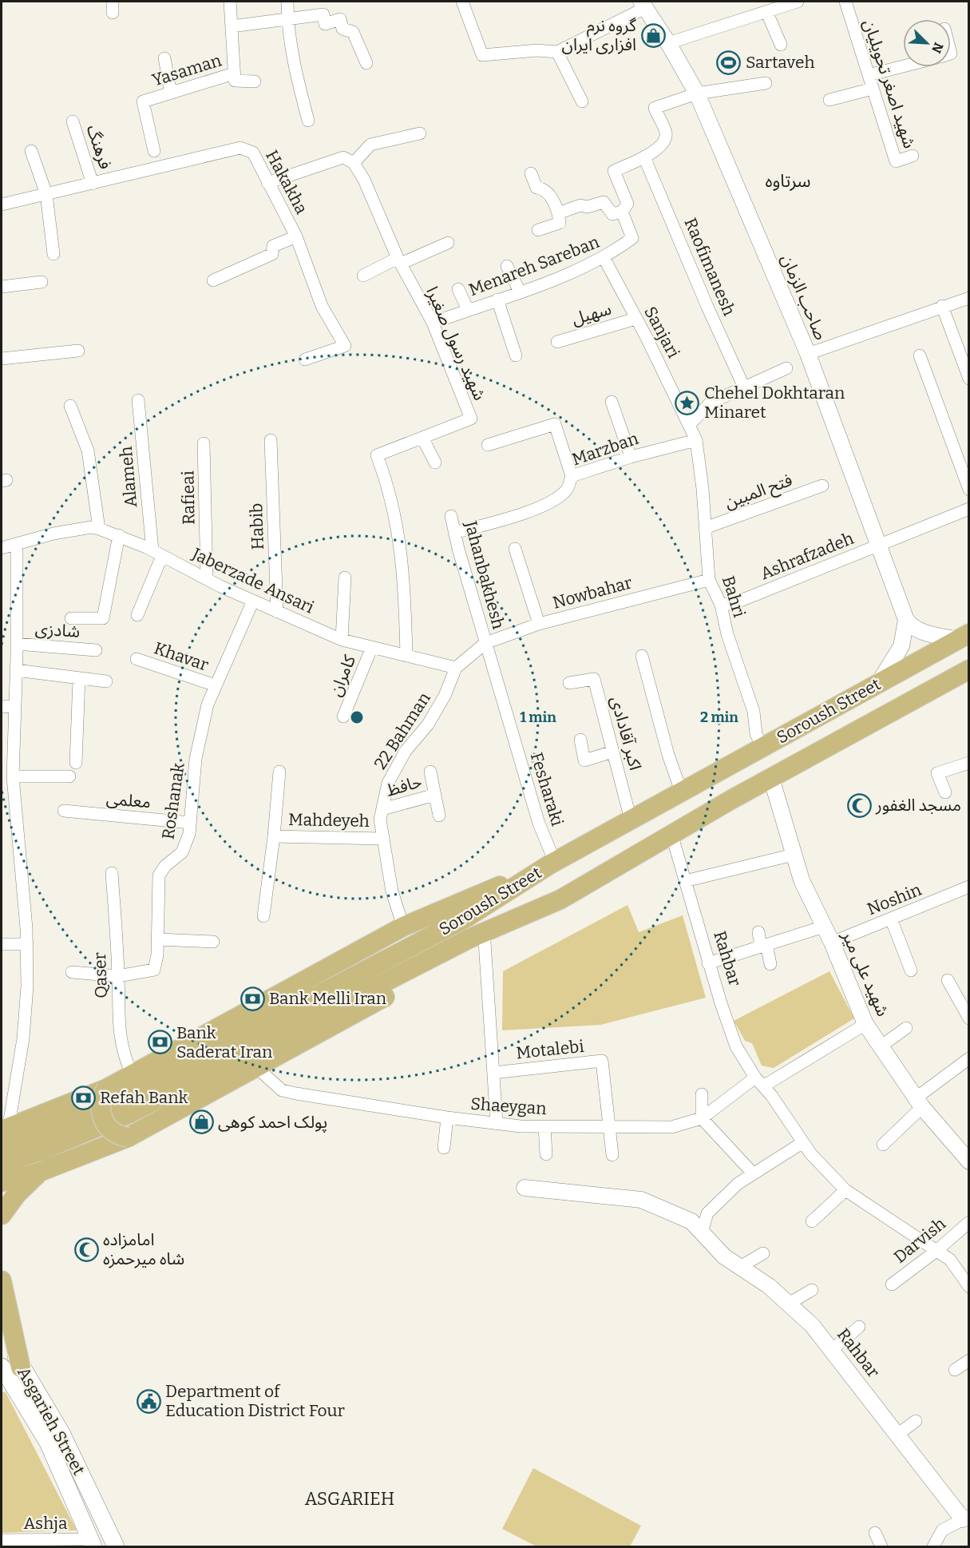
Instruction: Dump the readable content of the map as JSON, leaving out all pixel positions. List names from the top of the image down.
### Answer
{
  "streets": {
    "main road": ["Soroush Street", "Asgarieh Street"],
    "street": [
      "Yasaman",
      "شهید اصغر تحویلیان",
      "فرهنگ",
      "Hakakha",
      "Menareh Sareban",
      "Raofimanesh",
      "صاحب الزمان",
      "سهیل",
      "Sanjari",
      "شهید رسول صغیرا",
      "Marzban",
      "Alameh",
      "فتح المبین",
      "Rafieai",
      "Habib",
      "Ashrafzadeh",
      "Jahanbakhesh",
      "Jaberzade Ansari",
      "Nowbahar",
      "Bahri",
      "شادزی",
      "Khavar",
      "کامران",
      "22 Bahman",
      "اکبر آقادادی",
      "حافظ",
      "Fesharaki",
      "معلمی",
      "Roshanak",
      "Mahdeyeh",
      "Noshin",
      "Rahbar",
      "شهید علی میر",
      "Qaser",
      "Motalebi",
      "Shaeygan",
      "Darvish",
      "Ashja"
    ]
  },
  "crossings": [
    ["فرهنگ", "Hakakha"],
    ["Menareh Sareban", "Raofimanesh"],
    ["Menareh Sareban", "صاحب الزمان"],
    ["Menareh Sareban", "Sanjari"],
    ["Menareh Sareban", "شهید رسول صغیرا"],
    ["صاحب الزمان", "Ashrafzadeh"],
    ["سهیل", "Sanjari"],
    ["Sanjari", "Bahri"],
    ["شهید رسول صغیرا", "Jaberzade Ansari"],
    ["Marzban", "Jahanbakhesh"],
    ["Marzban", "Bahri"],
    ["Alameh", "Jaberzade Ansari"],
    ["فتح المبین", "Bahri"],
    ["Rafieai", "Jaberzade Ansari"],
    ["Habib", "Jaberzade Ansari"],
    ["Ashrafzadeh", "Bahri"],
    ["Jahanbakhesh", "Nowbahar"],
    ["Jahanbakhesh", "Fesharaki"],
    ["Jaberzade Ansari", "کامران"],
    ["Jaberzade Ansari", "22 Bahman"],
    ["Jaberzade Ansari", "Roshanak"],
    ["Nowbahar", "Bahri"],
    ["Nowbahar", "Fesharaki"],
    ["Bahri", "Soroush Street"],
    ["Khavar", "Roshanak"],
    ["Soroush Street", "اکبر آقادادی"],
    ["Soroush Street", "Fesharaki"],
    ["Soroush Street", "Rahbar"],
    ["Soroush Street", "شهید علی میر"],
    ["22 Bahman", "حافظ"],
    ["22 Bahman", "Mahdeyeh"],
    ["معلمی", "Roshanak"],
    ["Roshanak", "Qaser"],
    ["Noshin", "شهید علی میر"],
    ["Rahbar", "Shaeygan"],
    ["Rahbar", "Darvish"],
    ["Motalebi", "Shaeygan"],
    ["Asgarieh Street", "Ashja"]
  ],
  "districts": ["سرتاوه", "ASGARIEH"],
  "places": {
    "shop": ["گروه نرم افزاری ایران", "پولک احمد کوهی"],
    "sports": ["Sartaveh"],
    "place": ["Chehel Dokhtaran Minaret"],
    "mosque": ["مسجد الغفور", "امامزاده شاه میرحمزه"],
    "bank": ["Bank Melli Iran", "Bank Saderat Iran", "Refah Bank"],
    "public building": ["Department of Education District Four"]
  },
  "north": "bottom right",
  "rings": ["1 min", "2 min"]
}
